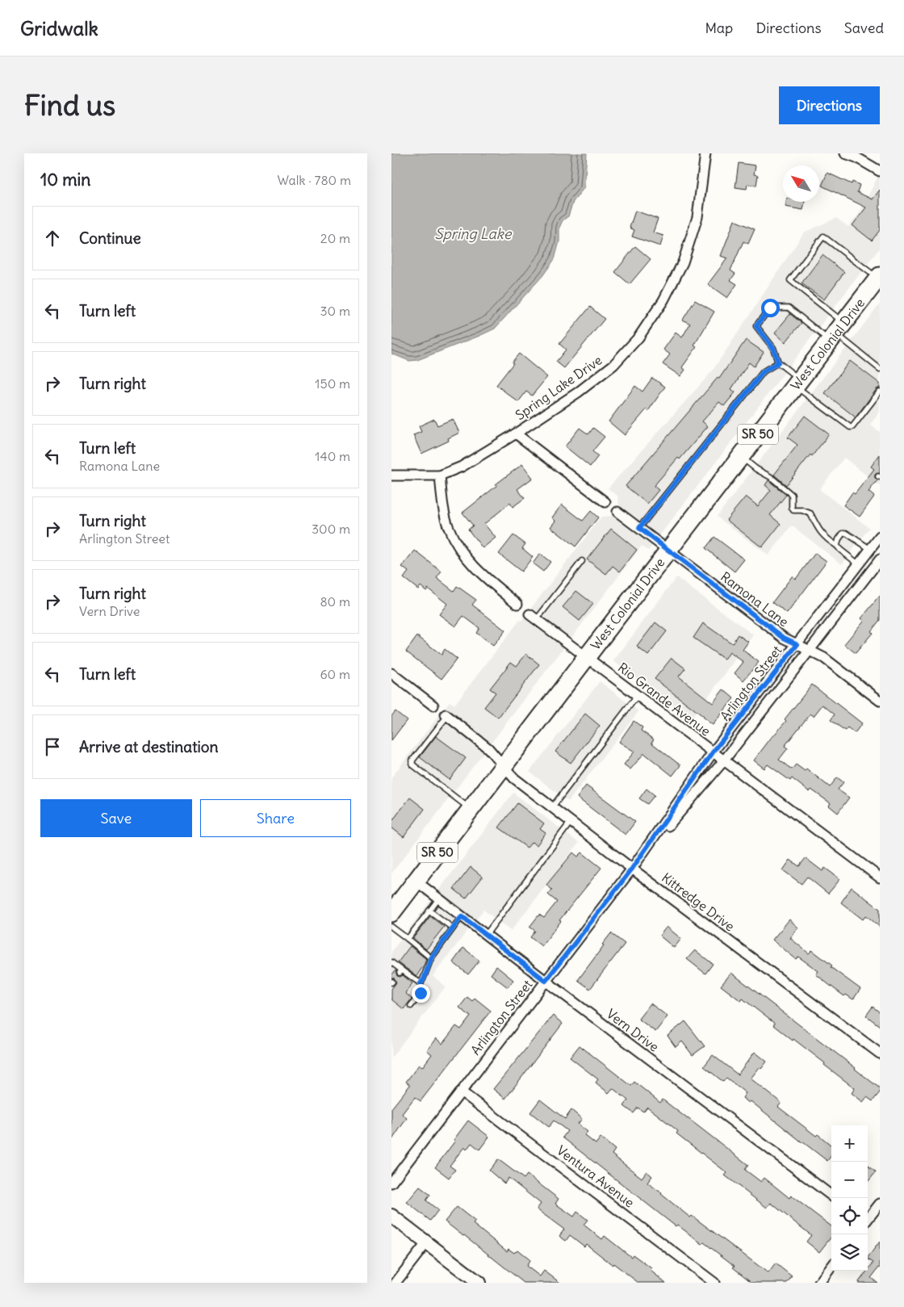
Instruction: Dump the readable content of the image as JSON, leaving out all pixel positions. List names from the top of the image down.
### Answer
{
  "streets": {
    "highway": ["West Colonial Drive", "SR 50"],
    "street": [
      "Spring Lake Drive",
      "Ramona Lane",
      "Arlington Street",
      "Rio Grande Avenue",
      "Kittredge Drive",
      "Vern Drive",
      "Ventura Avenue"
    ]
  },
  "crossings": [
    ["West Colonial Drive", "Ramona Lane"],
    ["West Colonial Drive", "Rio Grande Avenue"],
    ["West Colonial Drive", "Kittredge Drive"],
    ["West Colonial Drive", "Vern Drive"],
    ["Ramona Lane", "Arlington Street"],
    ["Arlington Street", "Rio Grande Avenue"],
    ["Arlington Street", "Kittredge Drive"],
    ["Arlington Street", "Vern Drive"],
    ["Arlington Street", "Ventura Avenue"]
  ],
  "water": ["Spring Lake"],
  "north": "top left",
  "page": {
    "header": "Gridwalk",
    "nav": ["Map", "Directions", "Saved"],
    "buttons": [
      "Directions",
      ["Save", "Share"]
    ],
    "title": "Find us",
    "heading": ["10 min", "Walk · 780 m"],
    "list": [
      ["Continue", "20 m"],
      ["Turn left", "30 m"],
      ["Turn right", "150 m"],
      ["Turn left", "Ramona Lane", "140 m"],
      ["Turn right", "Arlington Street", "300 m"],
      ["Turn right", "Vern Drive", "80 m"],
      ["Turn left", "60 m"],
      "Arrive at destination"
    ],
    "map_buttons": ["+", "−"]
  }
}
